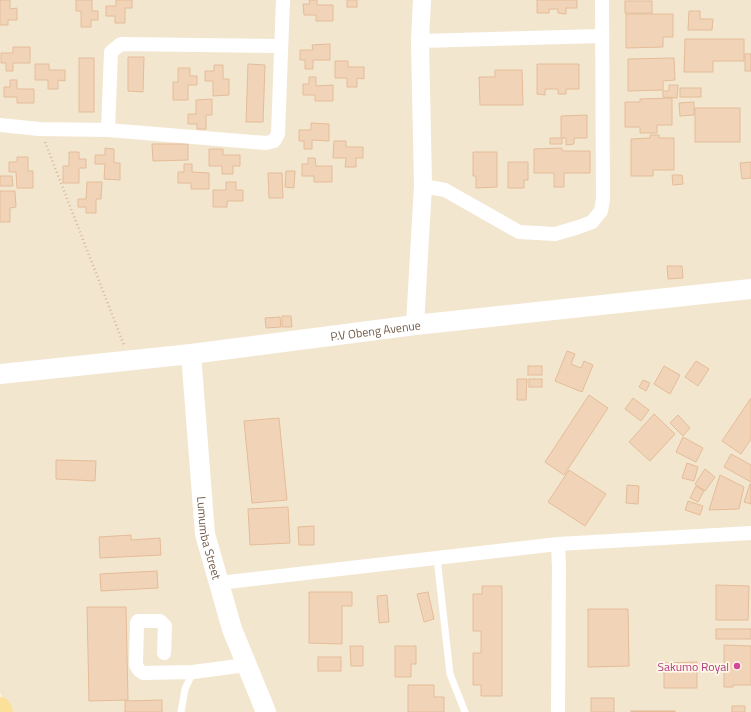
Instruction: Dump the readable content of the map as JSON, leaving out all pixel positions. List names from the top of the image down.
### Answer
{
  "streets": {
    "main road": ["P.V Obeng Avenue", "Lumumba Street"]
  },
  "crossings": [
    ["P.V Obeng Avenue", "Lumumba Street"]
  ],
  "places": ["Sakumo Royal"]
}
